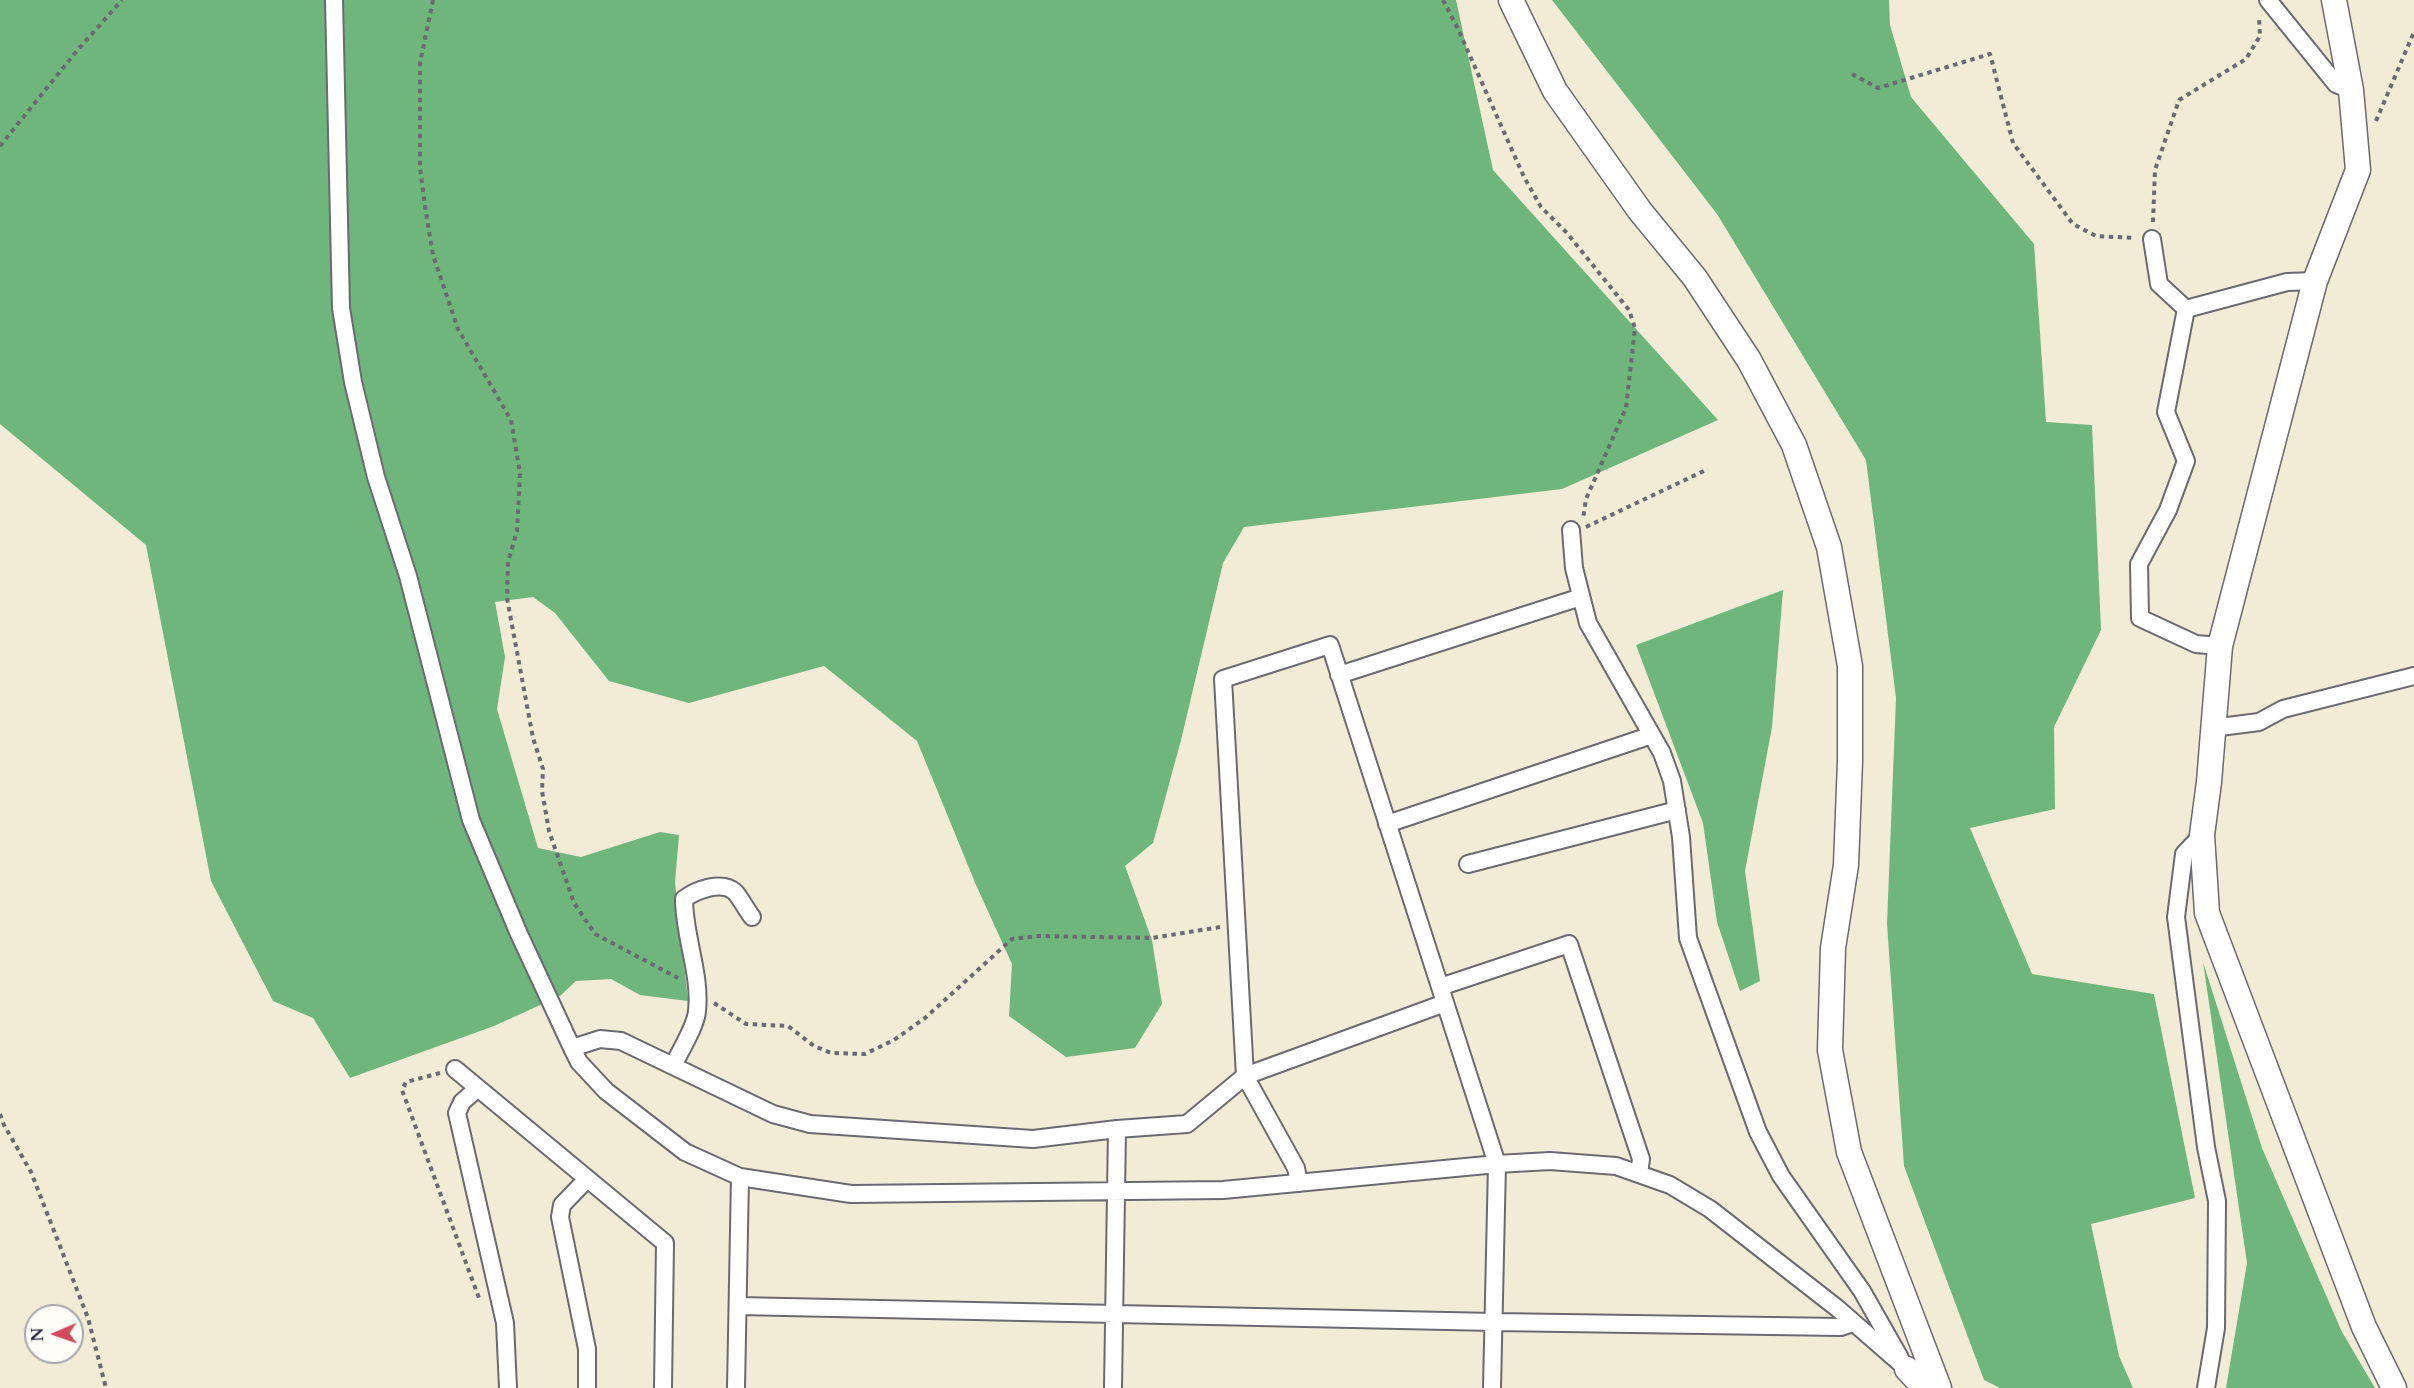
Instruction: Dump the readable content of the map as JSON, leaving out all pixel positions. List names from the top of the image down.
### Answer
{
  "north": "left"
}
